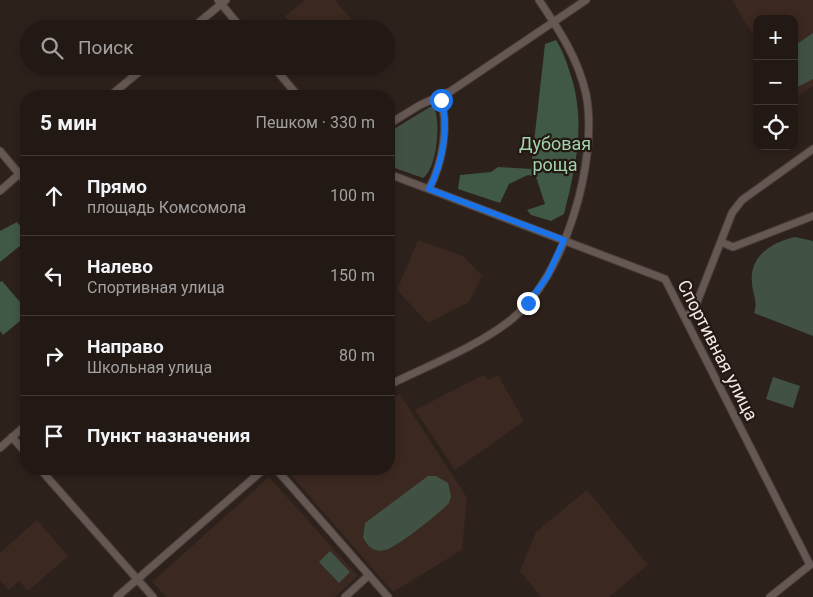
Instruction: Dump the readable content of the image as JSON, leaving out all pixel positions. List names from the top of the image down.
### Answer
{
  "streets": {
    "street": ["Спортивная улица"]
  },
  "parks": ["Дубовая роща"],
  "page": {
    "map_buttons": ["+", "−"],
    "search": "Поиск",
    "heading": ["5 мин", "Пешком · 330 m"],
    "list": [
      ["Прямо", "площадь Комсомола", "100 m"],
      ["Налево", "Спортивная улица", "150 m"],
      ["Направо", "Школьная улица", "80 m"],
      "Пункт назначения"
    ]
  }
}
